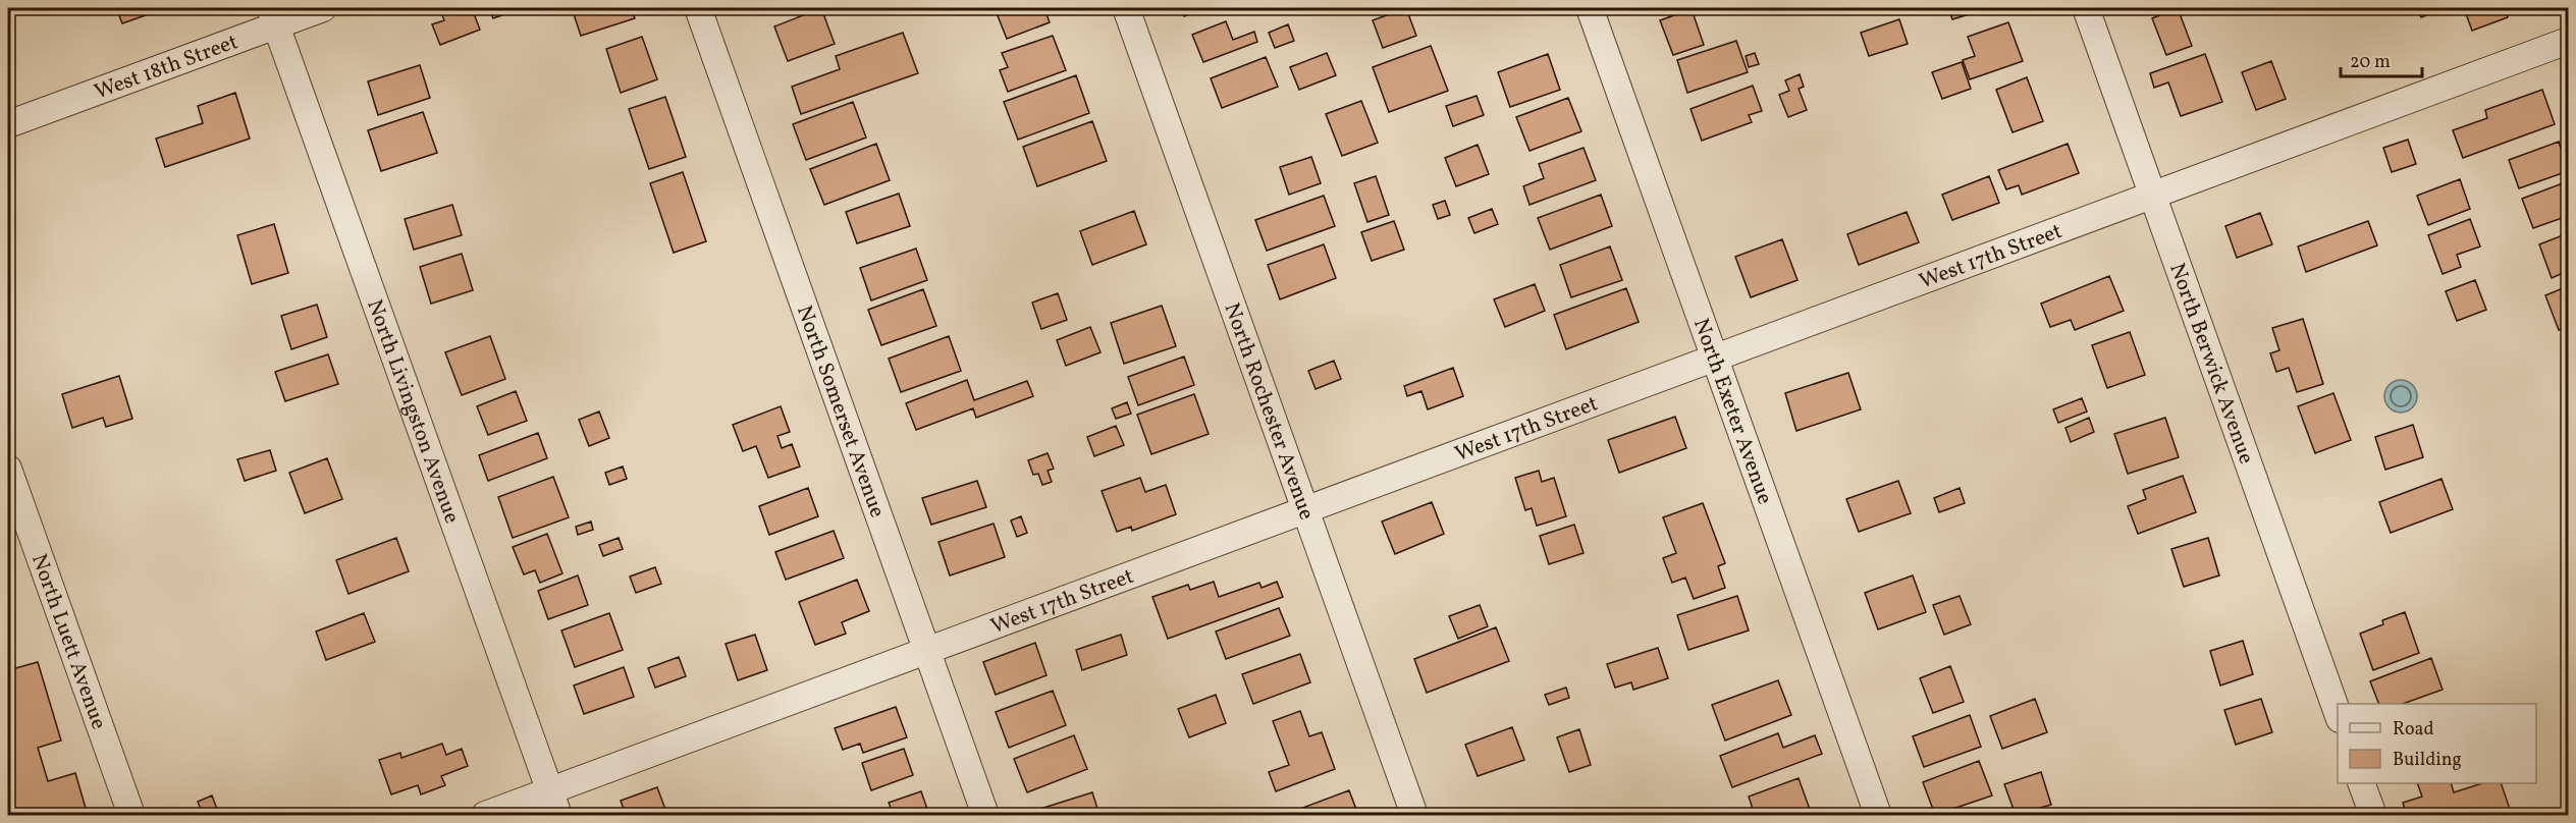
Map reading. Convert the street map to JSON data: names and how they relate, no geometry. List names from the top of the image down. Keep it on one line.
{"streets":{"street":["West 18th Street","West 17th Street","North Berwick Avenue","North Livingston Avenue","North Somerset Avenue","North Rochester Avenue","North Exeter Avenue","North Luett Avenue"]},"crossings":[["West 18th Street","North Livingston Avenue"],["West 17th Street","North Berwick Avenue"],["West 17th Street","North Livingston Avenue"],["West 17th Street","North Somerset Avenue"],["West 17th Street","North Rochester Avenue"],["West 17th Street","North Exeter Avenue"]],"legend":["Road","Building"],"scale_bar":"20 m"}
